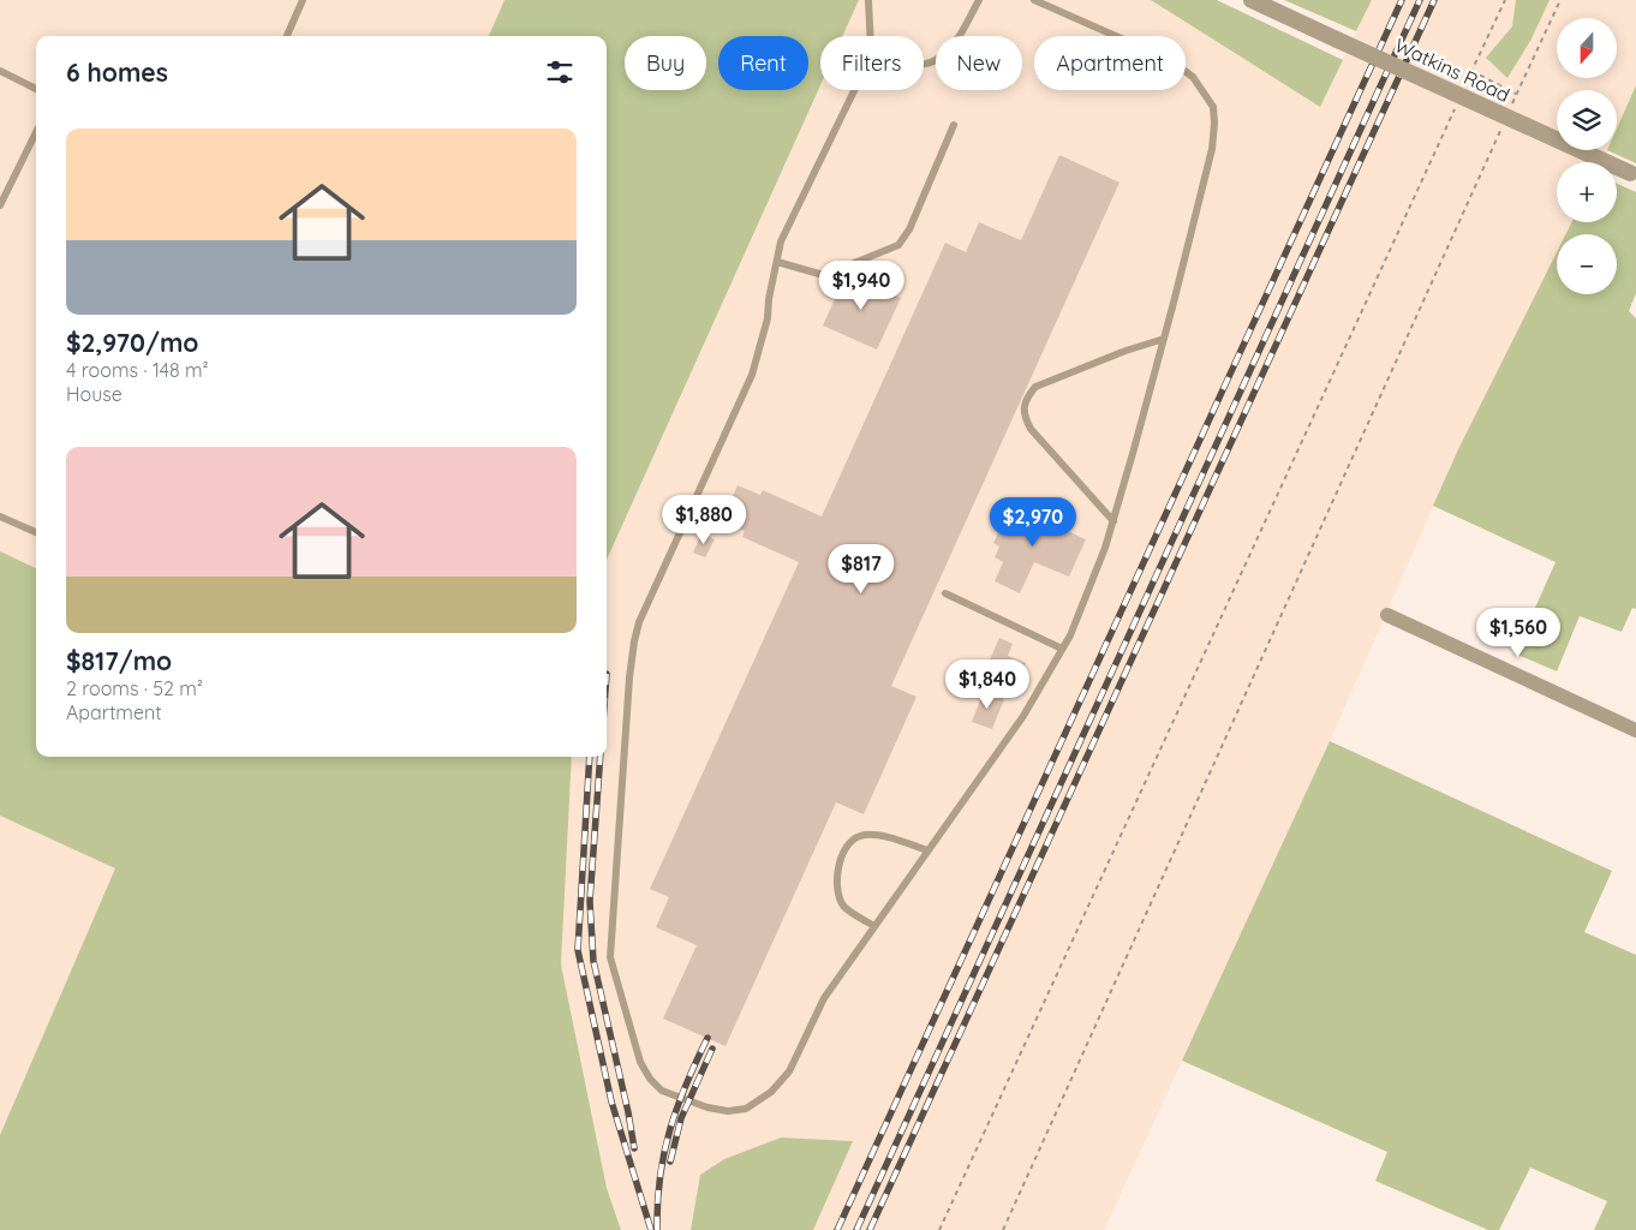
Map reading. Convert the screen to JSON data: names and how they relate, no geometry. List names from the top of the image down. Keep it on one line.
{"streets":{"street":["Watkins Road"]},"north":"bottom","page":{"map_buttons":["+","−"],"chip":["Buy","Rent","Filters","New","Apartment"],"heading":"6 homes","list":[{"name":"$2,970/mo","note":"4 rooms · 148 m² · House"},{"name":"$817/mo","note":"2 rooms · 52 m² · Apartment"}],"price":["$1,940","$1,880","$2,970","$817","$1,560","$1,840"]}}
